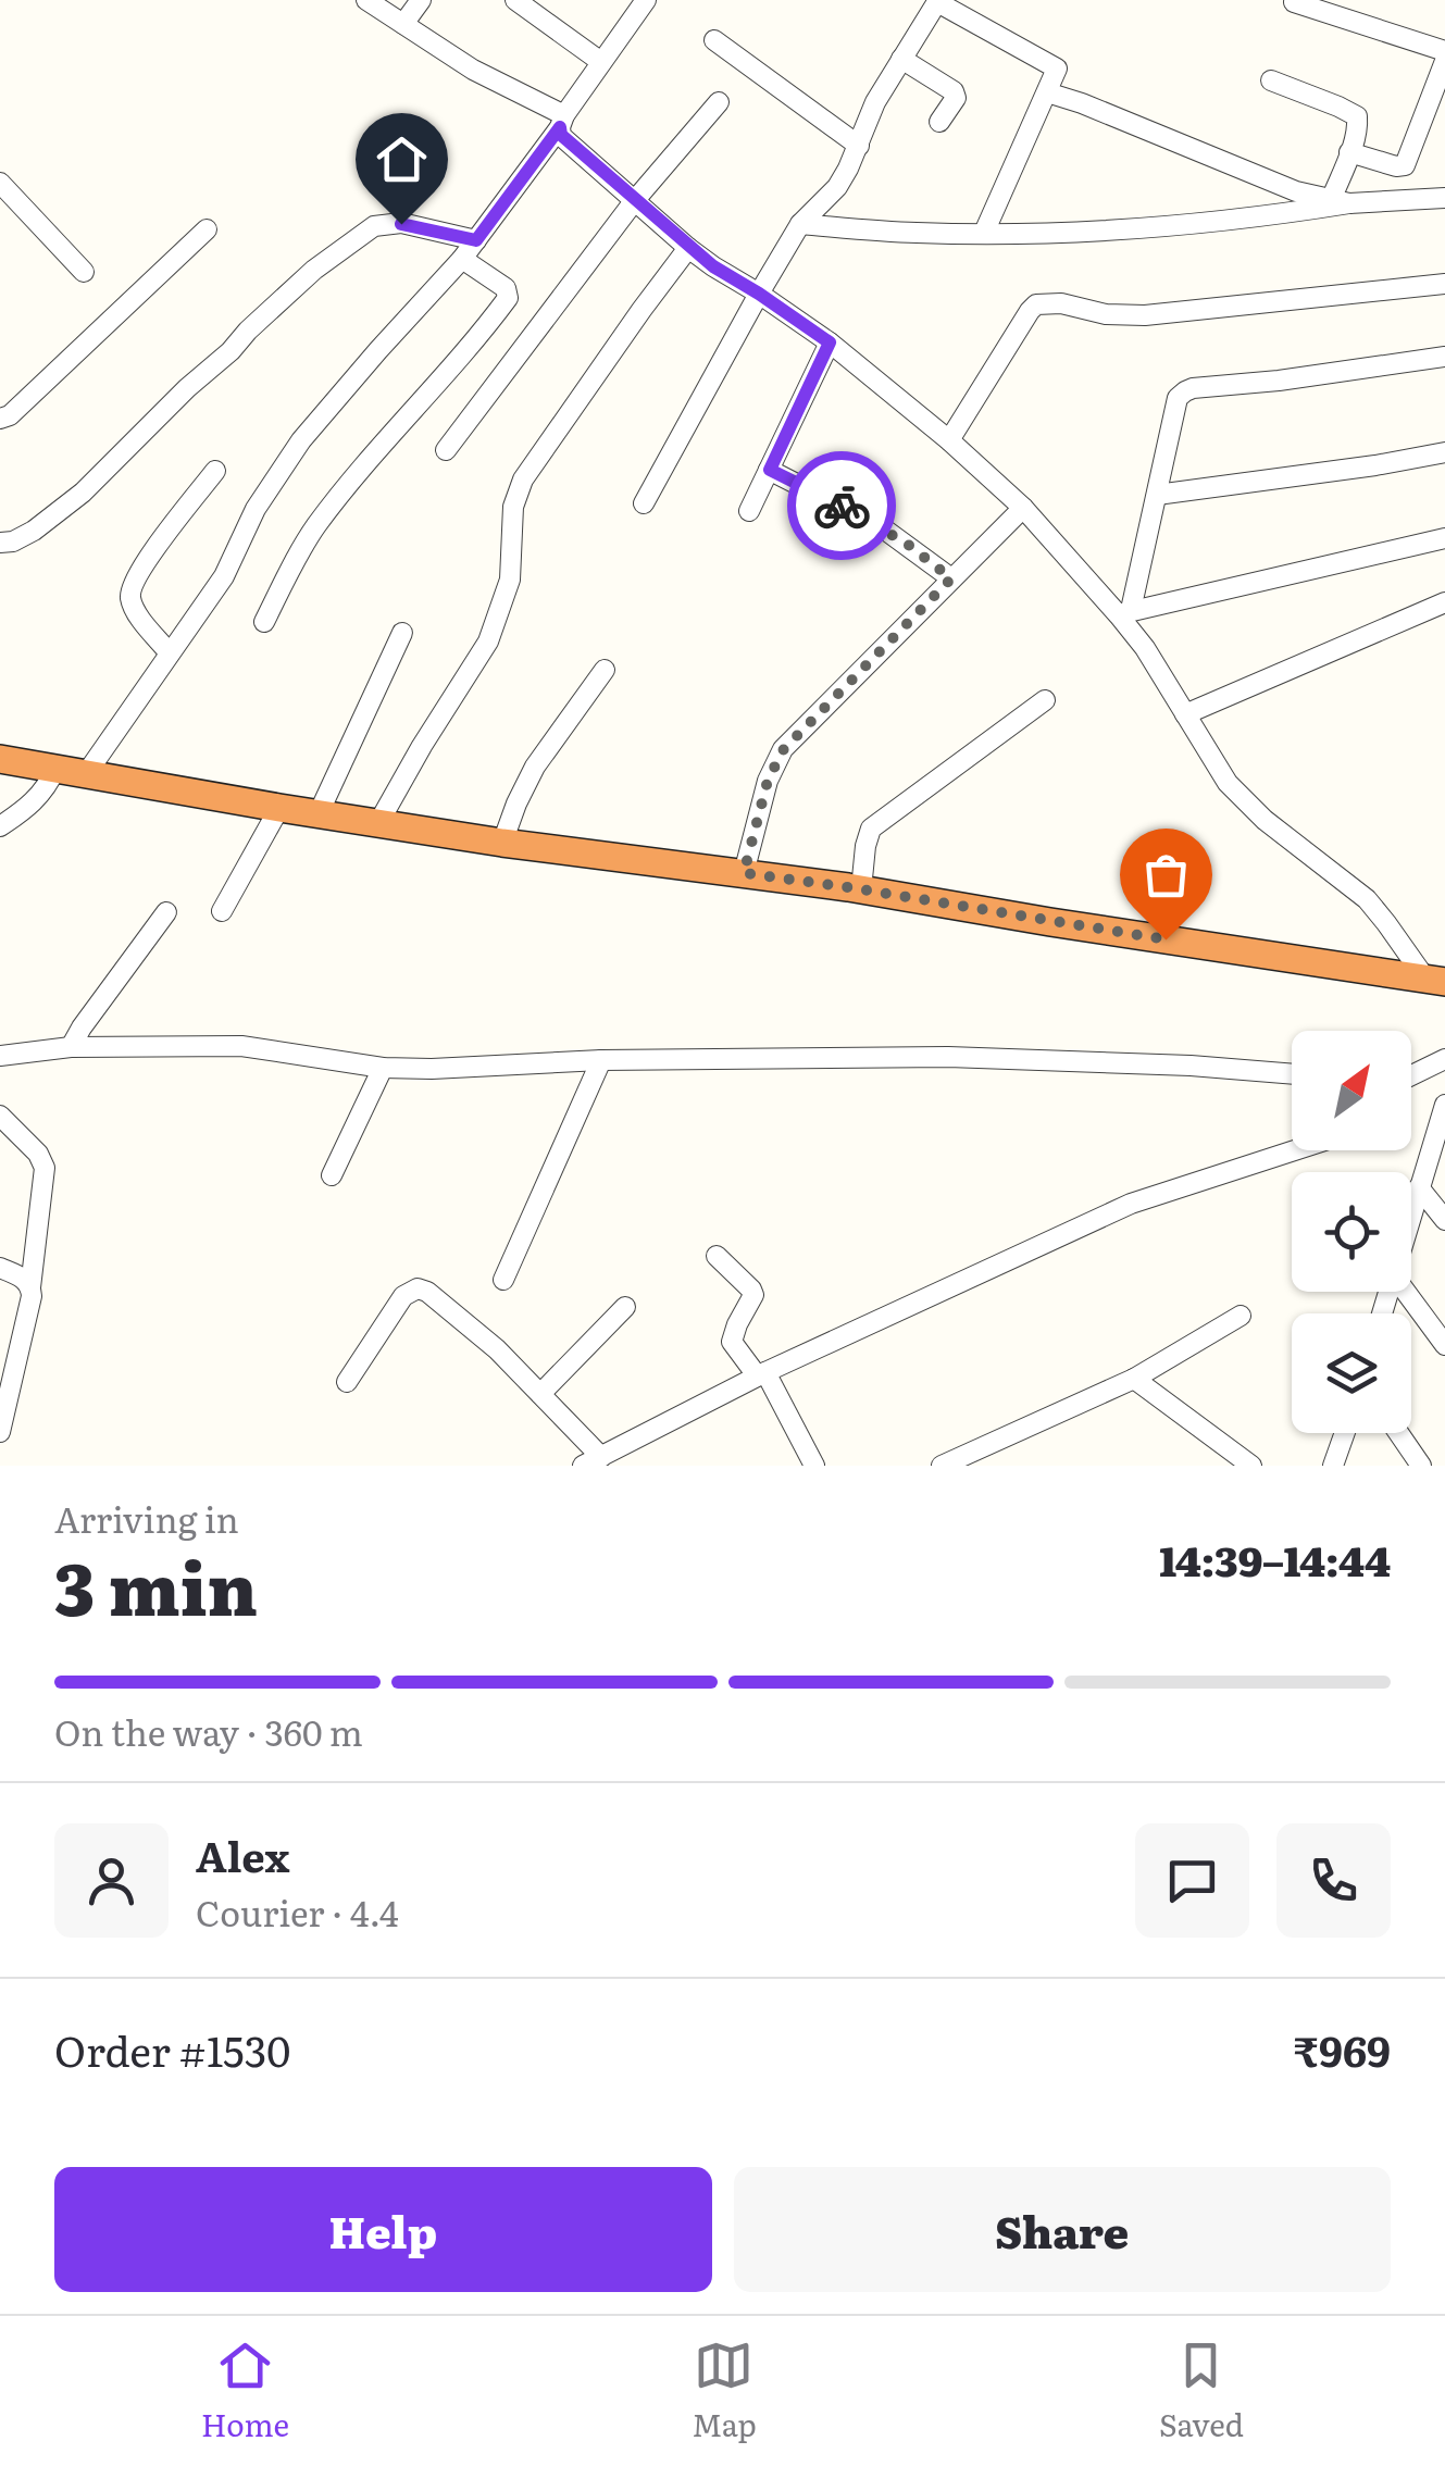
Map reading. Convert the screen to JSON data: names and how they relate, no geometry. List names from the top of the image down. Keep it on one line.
{"north":"top right","page":{"heading":["3 min","Arriving in","14:39–14:44"],"panel":["Alex","Courier · 4.4","Order #1530","₹969"],"bar":"On the way · 360 m","buttons":["Help","Share"],"tabs":["Home","Map","Saved"]}}
